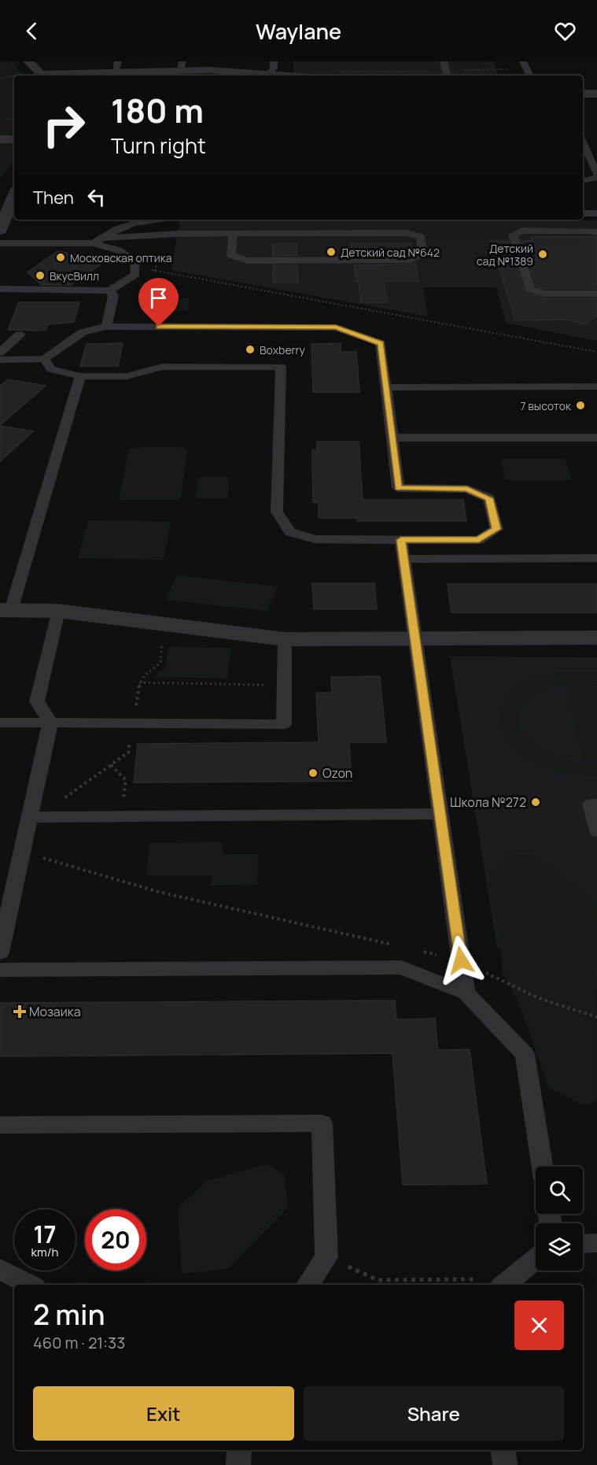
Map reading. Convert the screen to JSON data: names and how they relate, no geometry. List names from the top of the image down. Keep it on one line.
{"places":{"other":["Детский сад №642","Детский сад №1389","Московская оптика","ВкусВилл","Boxberry","7 высоток","Ozon","Школа №272"],"health":["Мозаика"]},"page":{"header":"Waylane","turn":["180 m","Turn right"],"then":"Then","speed":"17 km/h","limit":"20","heading":["2 min","460 m · 21:33"],"buttons":["Exit","Share"]}}
